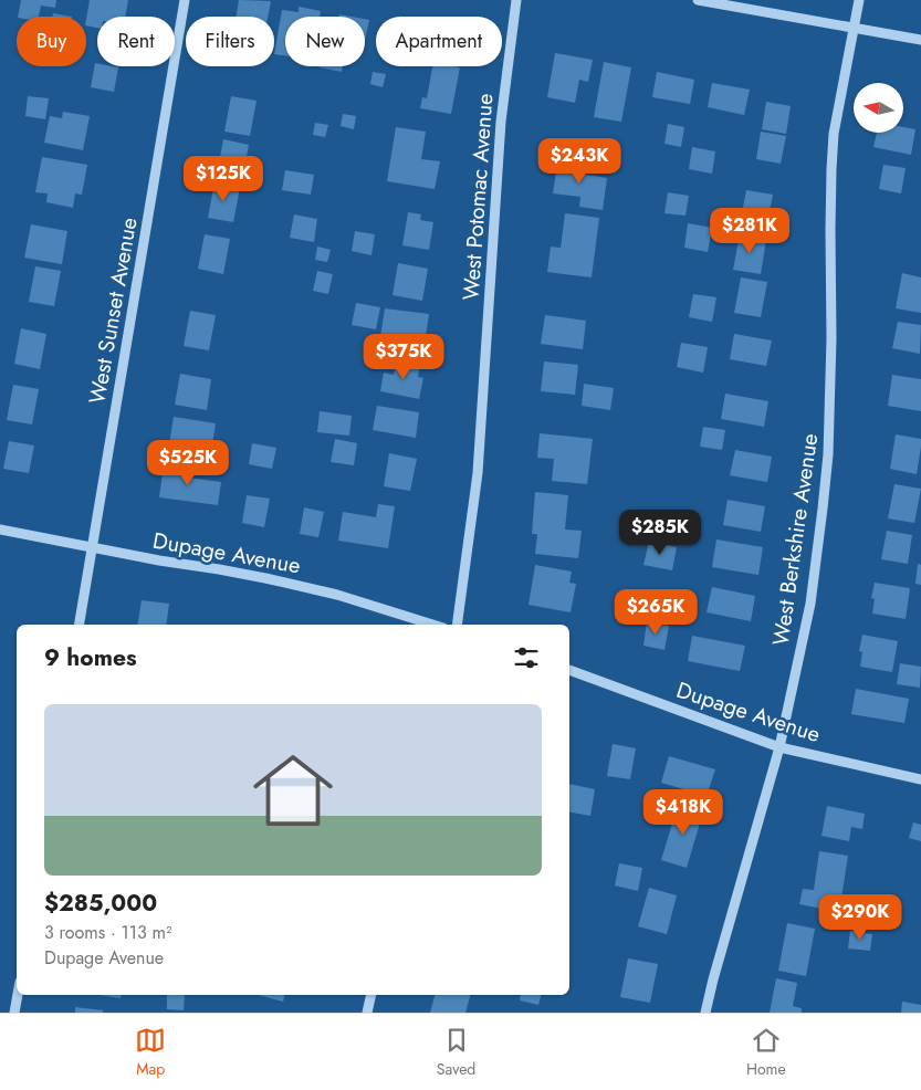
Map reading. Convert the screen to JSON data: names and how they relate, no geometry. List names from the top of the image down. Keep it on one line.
{"streets":{"street":["West Potomac Avenue","West Sunset Avenue","West Berkshire Avenue","Dupage Avenue"]},"crossings":[["West Sunset Avenue","Dupage Avenue"],["West Berkshire Avenue","Dupage Avenue"]],"north":"left","page":{"chip":["Buy","Rent","Filters","New","Apartment"],"price":["$243K","$125K","$281K","$375K","$525K","$285K","$265K","$418K","$290K"],"heading":"9 homes","list":[{"name":"$285,000","note":"3 rooms · 113 m² · Dupage Avenue"}],"tabs":["Map","Saved","Home"]}}
